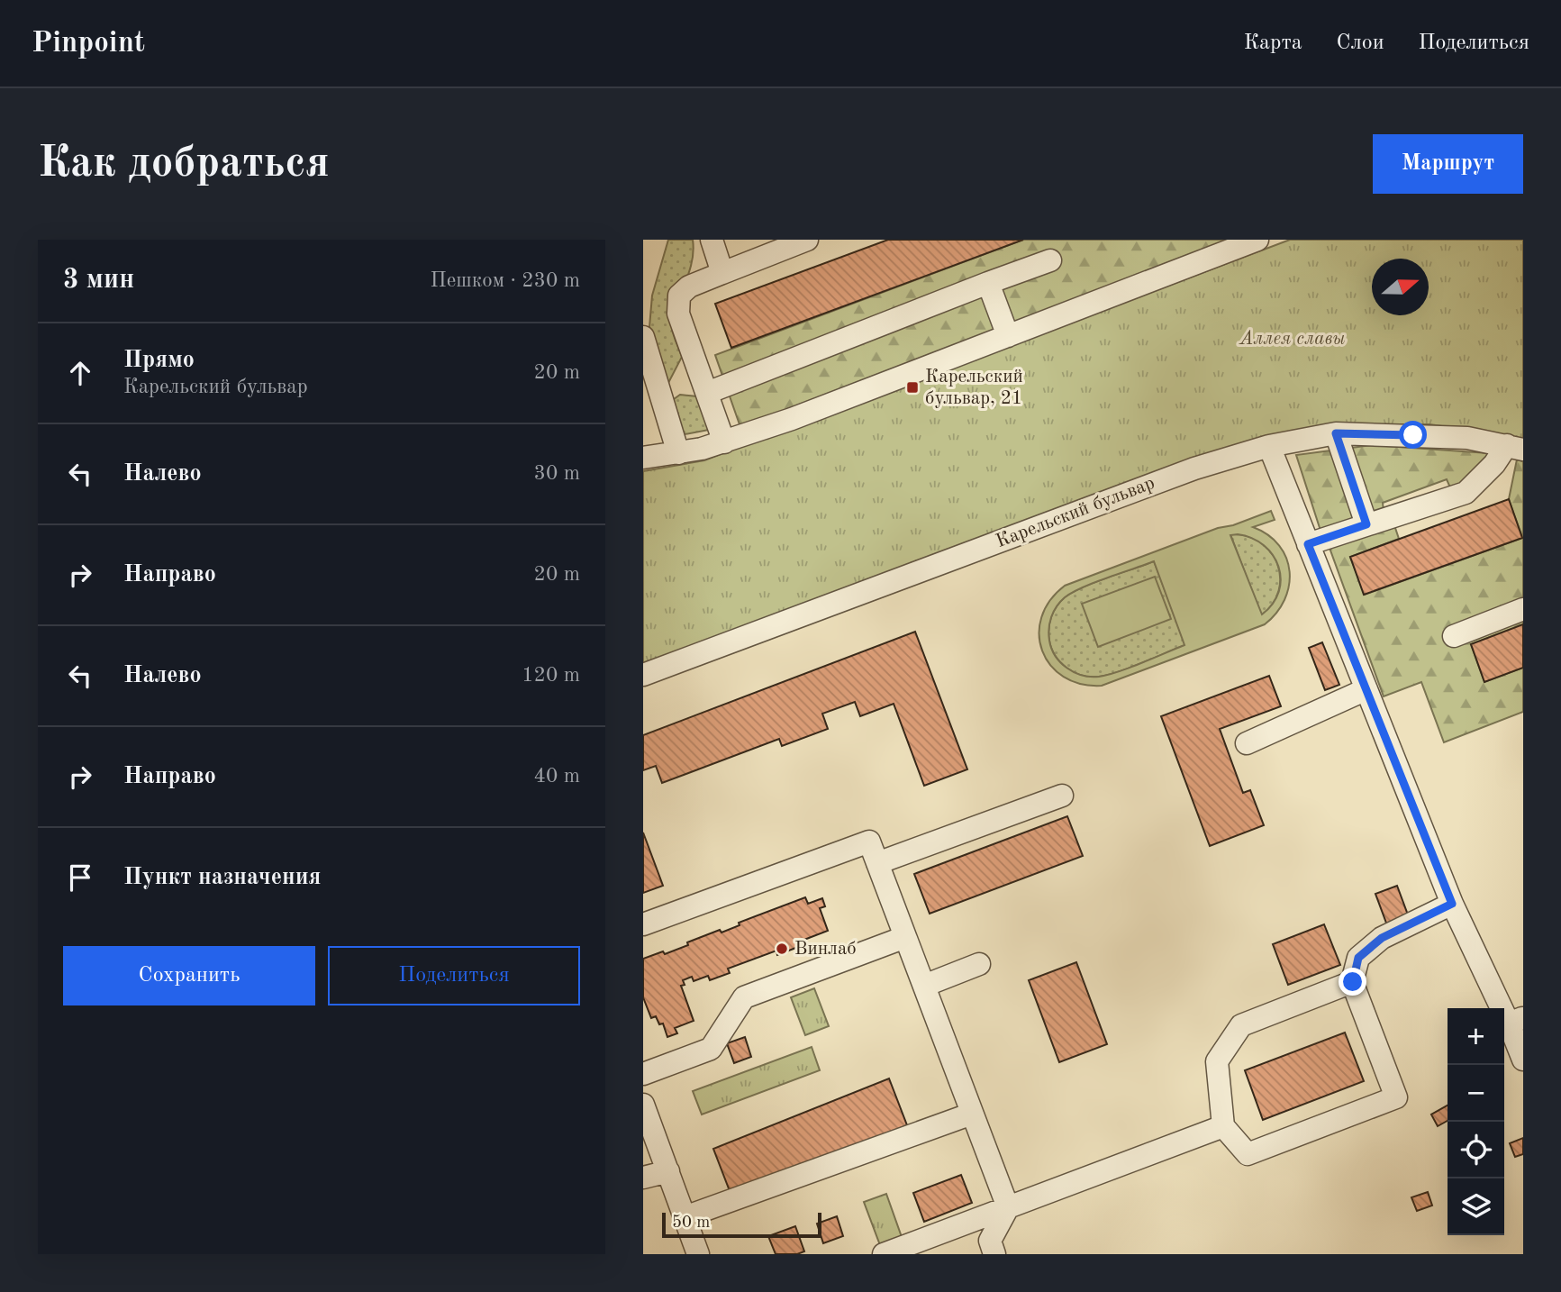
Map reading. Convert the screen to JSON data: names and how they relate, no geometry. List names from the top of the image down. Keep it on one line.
{"streets":{"street":["Карельский бульвар"]},"parks":["Аллея славы"],"places":{"transit":["Карельский бульвар, 21"],"other":["Винлаб"]},"scale_bar":"50 m","north":"right","page":{"header":"Pinpoint","nav":["Карта","Слои","Поделиться"],"buttons":["Маршрут",["Сохранить","Поделиться"]],"title":"Как добраться","heading":["3 мин","Пешком · 230 m"],"list":[["Прямо","Карельский бульвар","20 m"],["Налево","30 m"],["Направо","20 m"],["Налево","120 m"],["Направо","40 m"],"Пункт назначения"],"map_buttons":["+","−"],"scale":"50 m"}}
